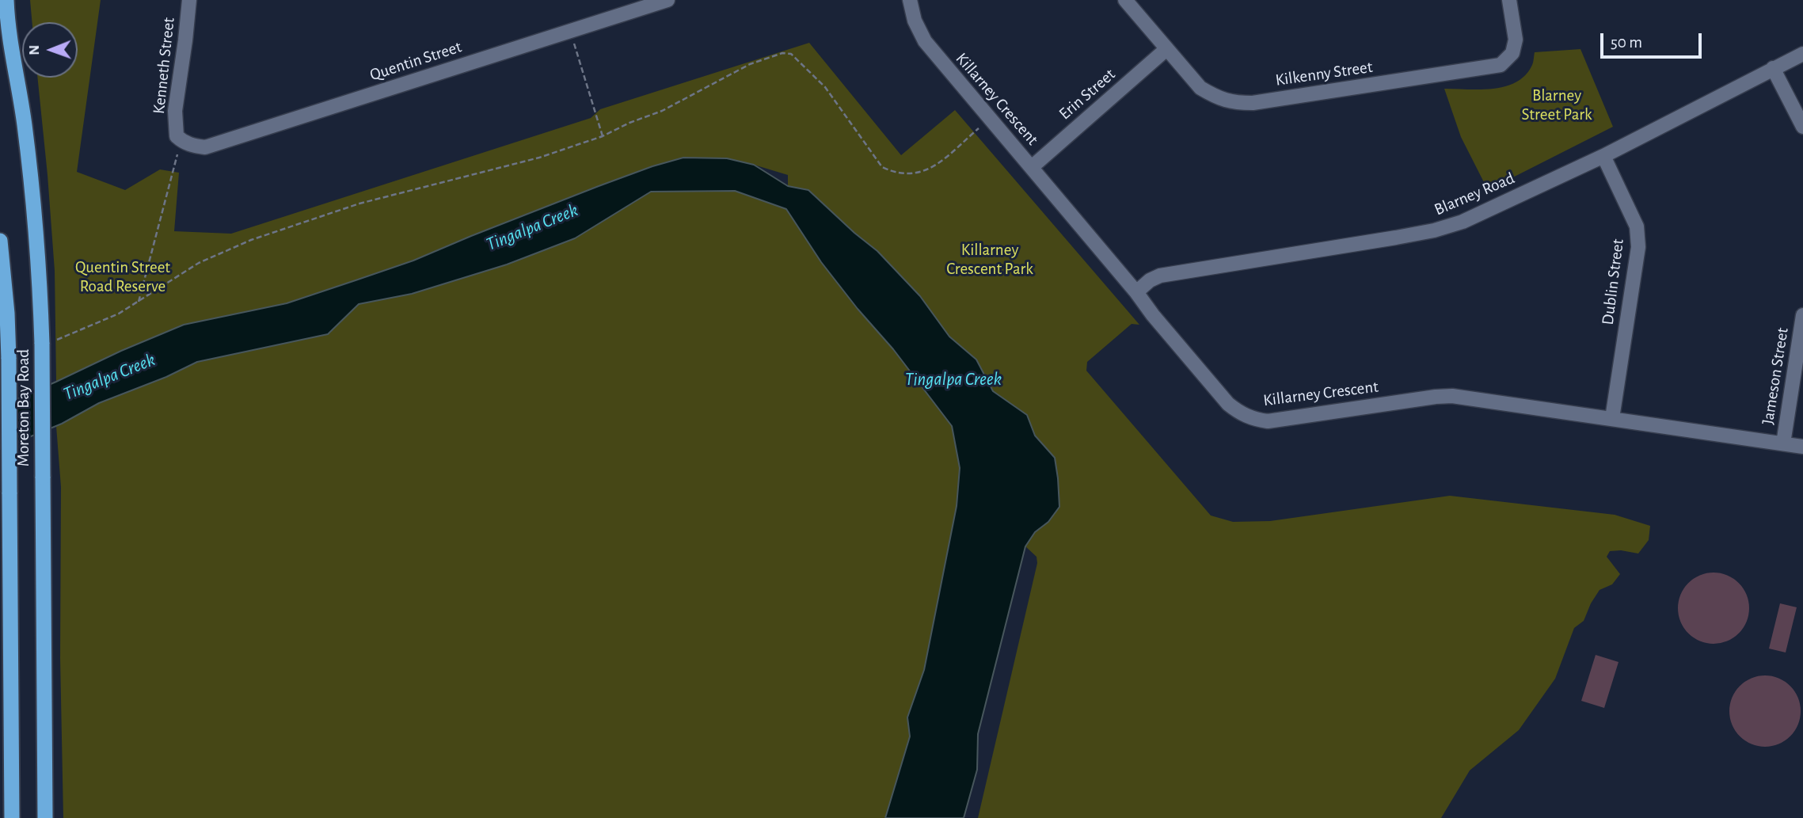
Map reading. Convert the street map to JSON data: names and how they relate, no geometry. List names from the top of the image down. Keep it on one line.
{"streets":{"highway":["Moreton Bay Road"],"street":["Quentin Street","Kenneth Street","Kilkenny Street","Erin Street","Killarney Crescent","Blarney Road","Dublin Street","Jameson Street"]},"crossings":[["Quentin Street","Kenneth Street"],["Kilkenny Street","Erin Street"],["Erin Street","Killarney Crescent"],["Killarney Crescent","Blarney Road"],["Killarney Crescent","Dublin Street"],["Killarney Crescent","Jameson Street"],["Blarney Road","Dublin Street"]],"water":["Tingalpa Creek"],"parks":["Blarney Street Park","Killarney Crescent Park","Quentin Street Road Reserve"],"scale_bar":"50 m","north":"left"}
